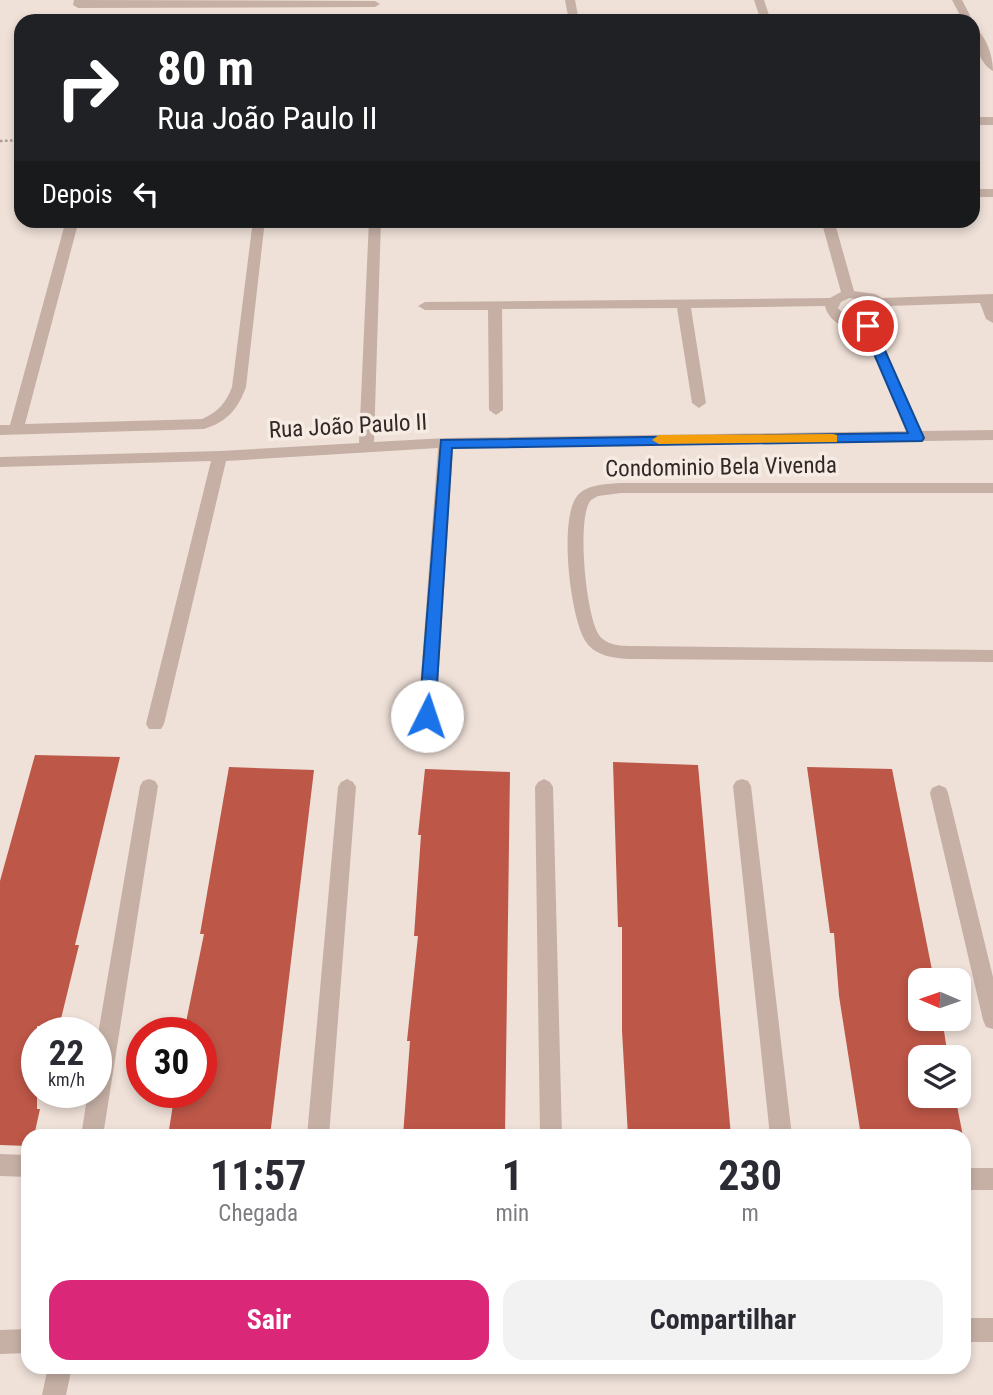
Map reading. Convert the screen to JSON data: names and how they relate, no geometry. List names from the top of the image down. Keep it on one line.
{"streets":{"street":["Rua João Paulo II","Condominio Bela Vivenda"]},"north":"left","page":{"turn":["80 m","Rua João Paulo II"],"then":"Depois","speed":"22 km/h","limit":"30","eta":["11:57","Chegada","1","min","230","m"],"buttons":["Sair","Compartilhar"]}}
